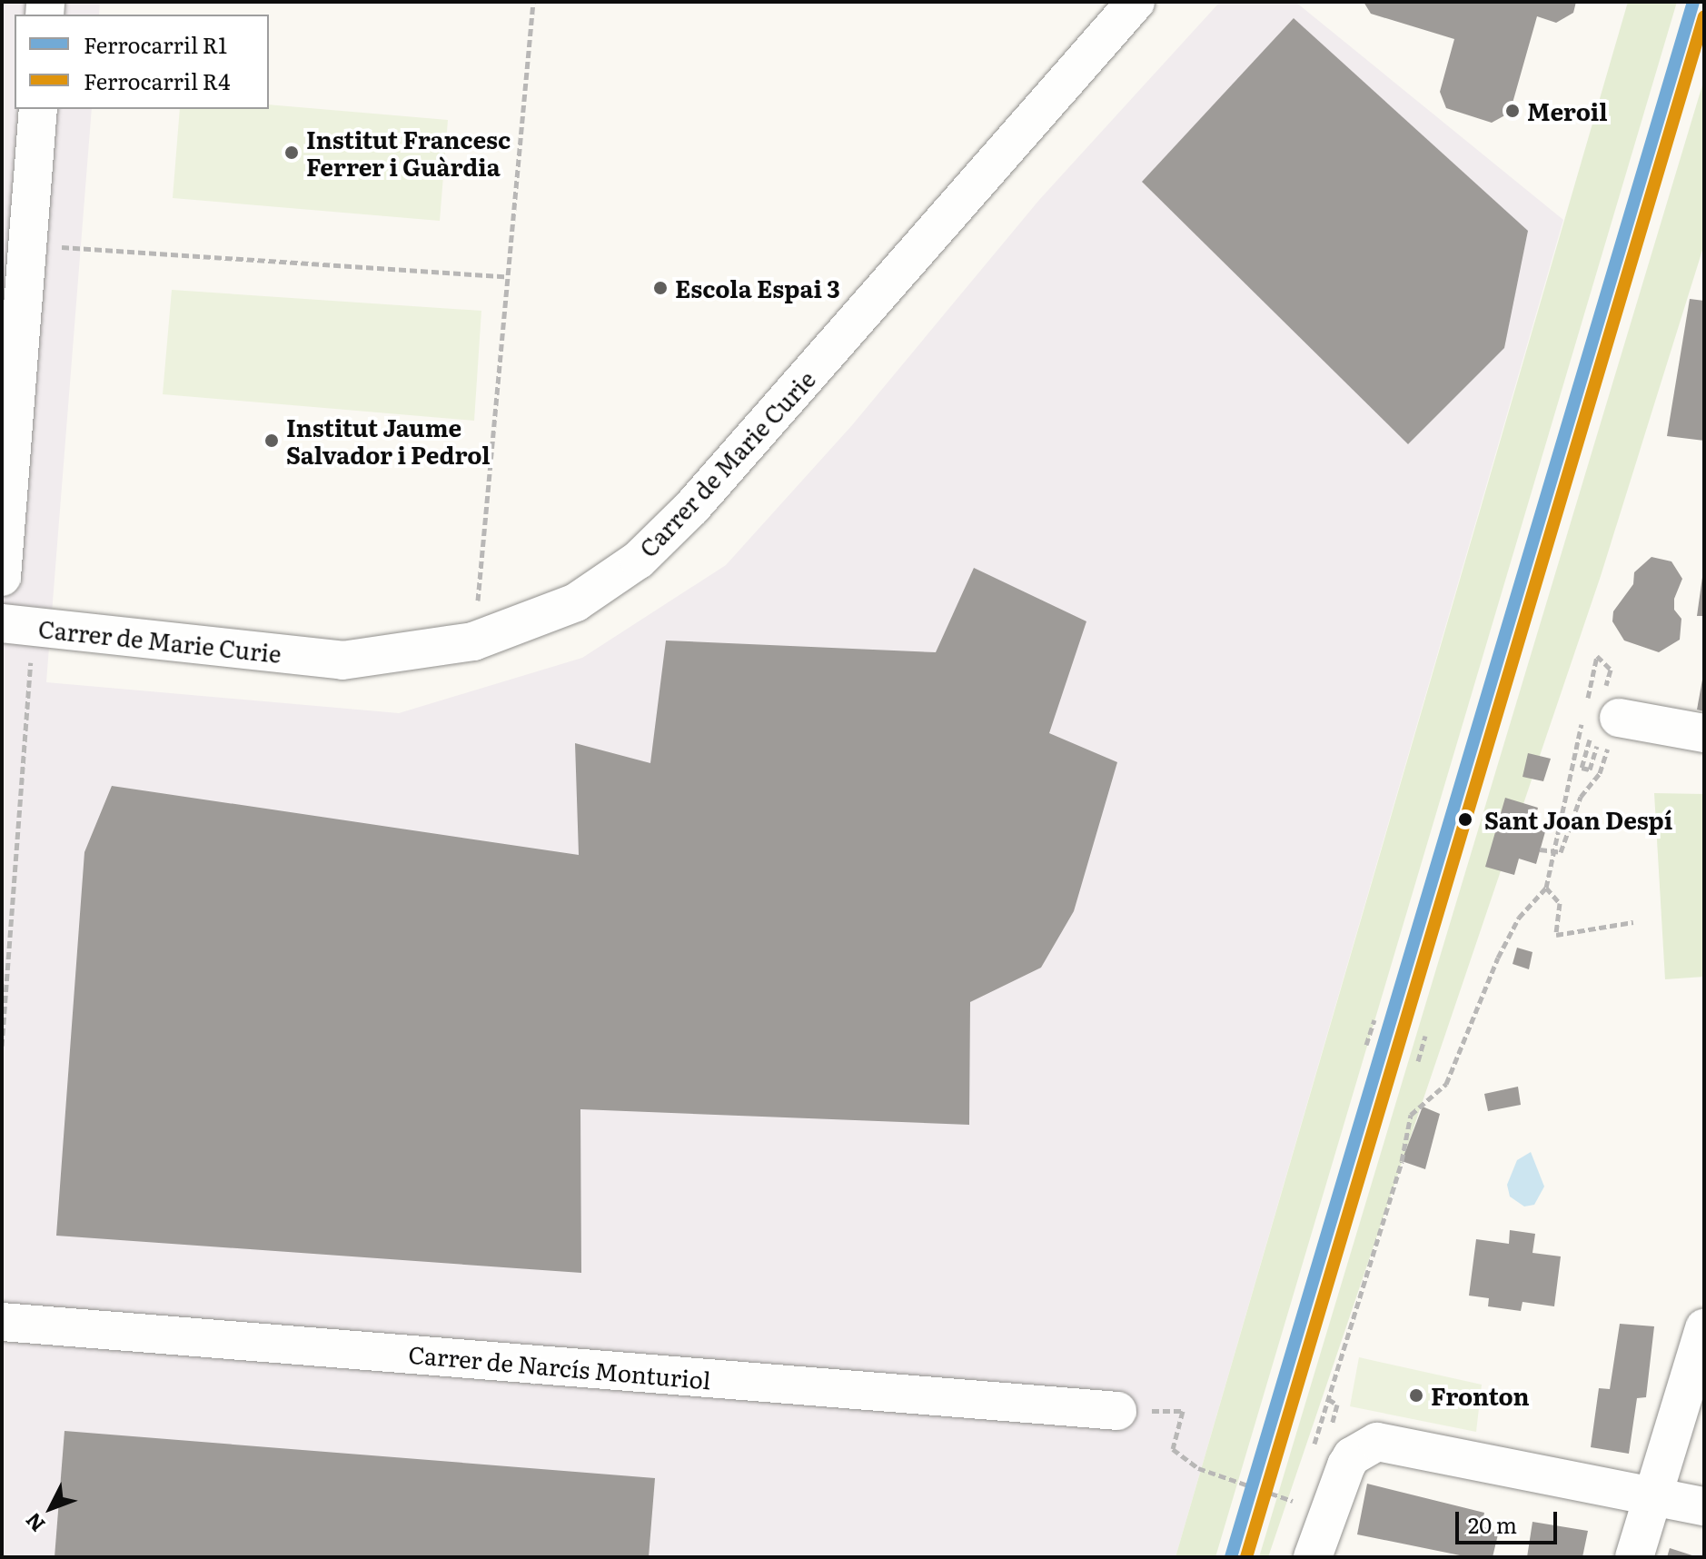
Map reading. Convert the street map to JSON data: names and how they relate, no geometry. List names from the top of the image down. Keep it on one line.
{"streets":{"street":["Carrer de Marie Curie","Carrer de Narcís Monturiol"]},"places":["Meroil","Institut Francesc Ferrer i Guàrdia","Escola Espai 3","Institut Jaume Salvador i Pedrol","Sant Joan Despí","Fronton"],"lines":["rail line R1","rail line R4"],"legend":["Ferrocarril R1","Ferrocarril R4"],"scale_bar":"20 m","north":"bottom left"}
